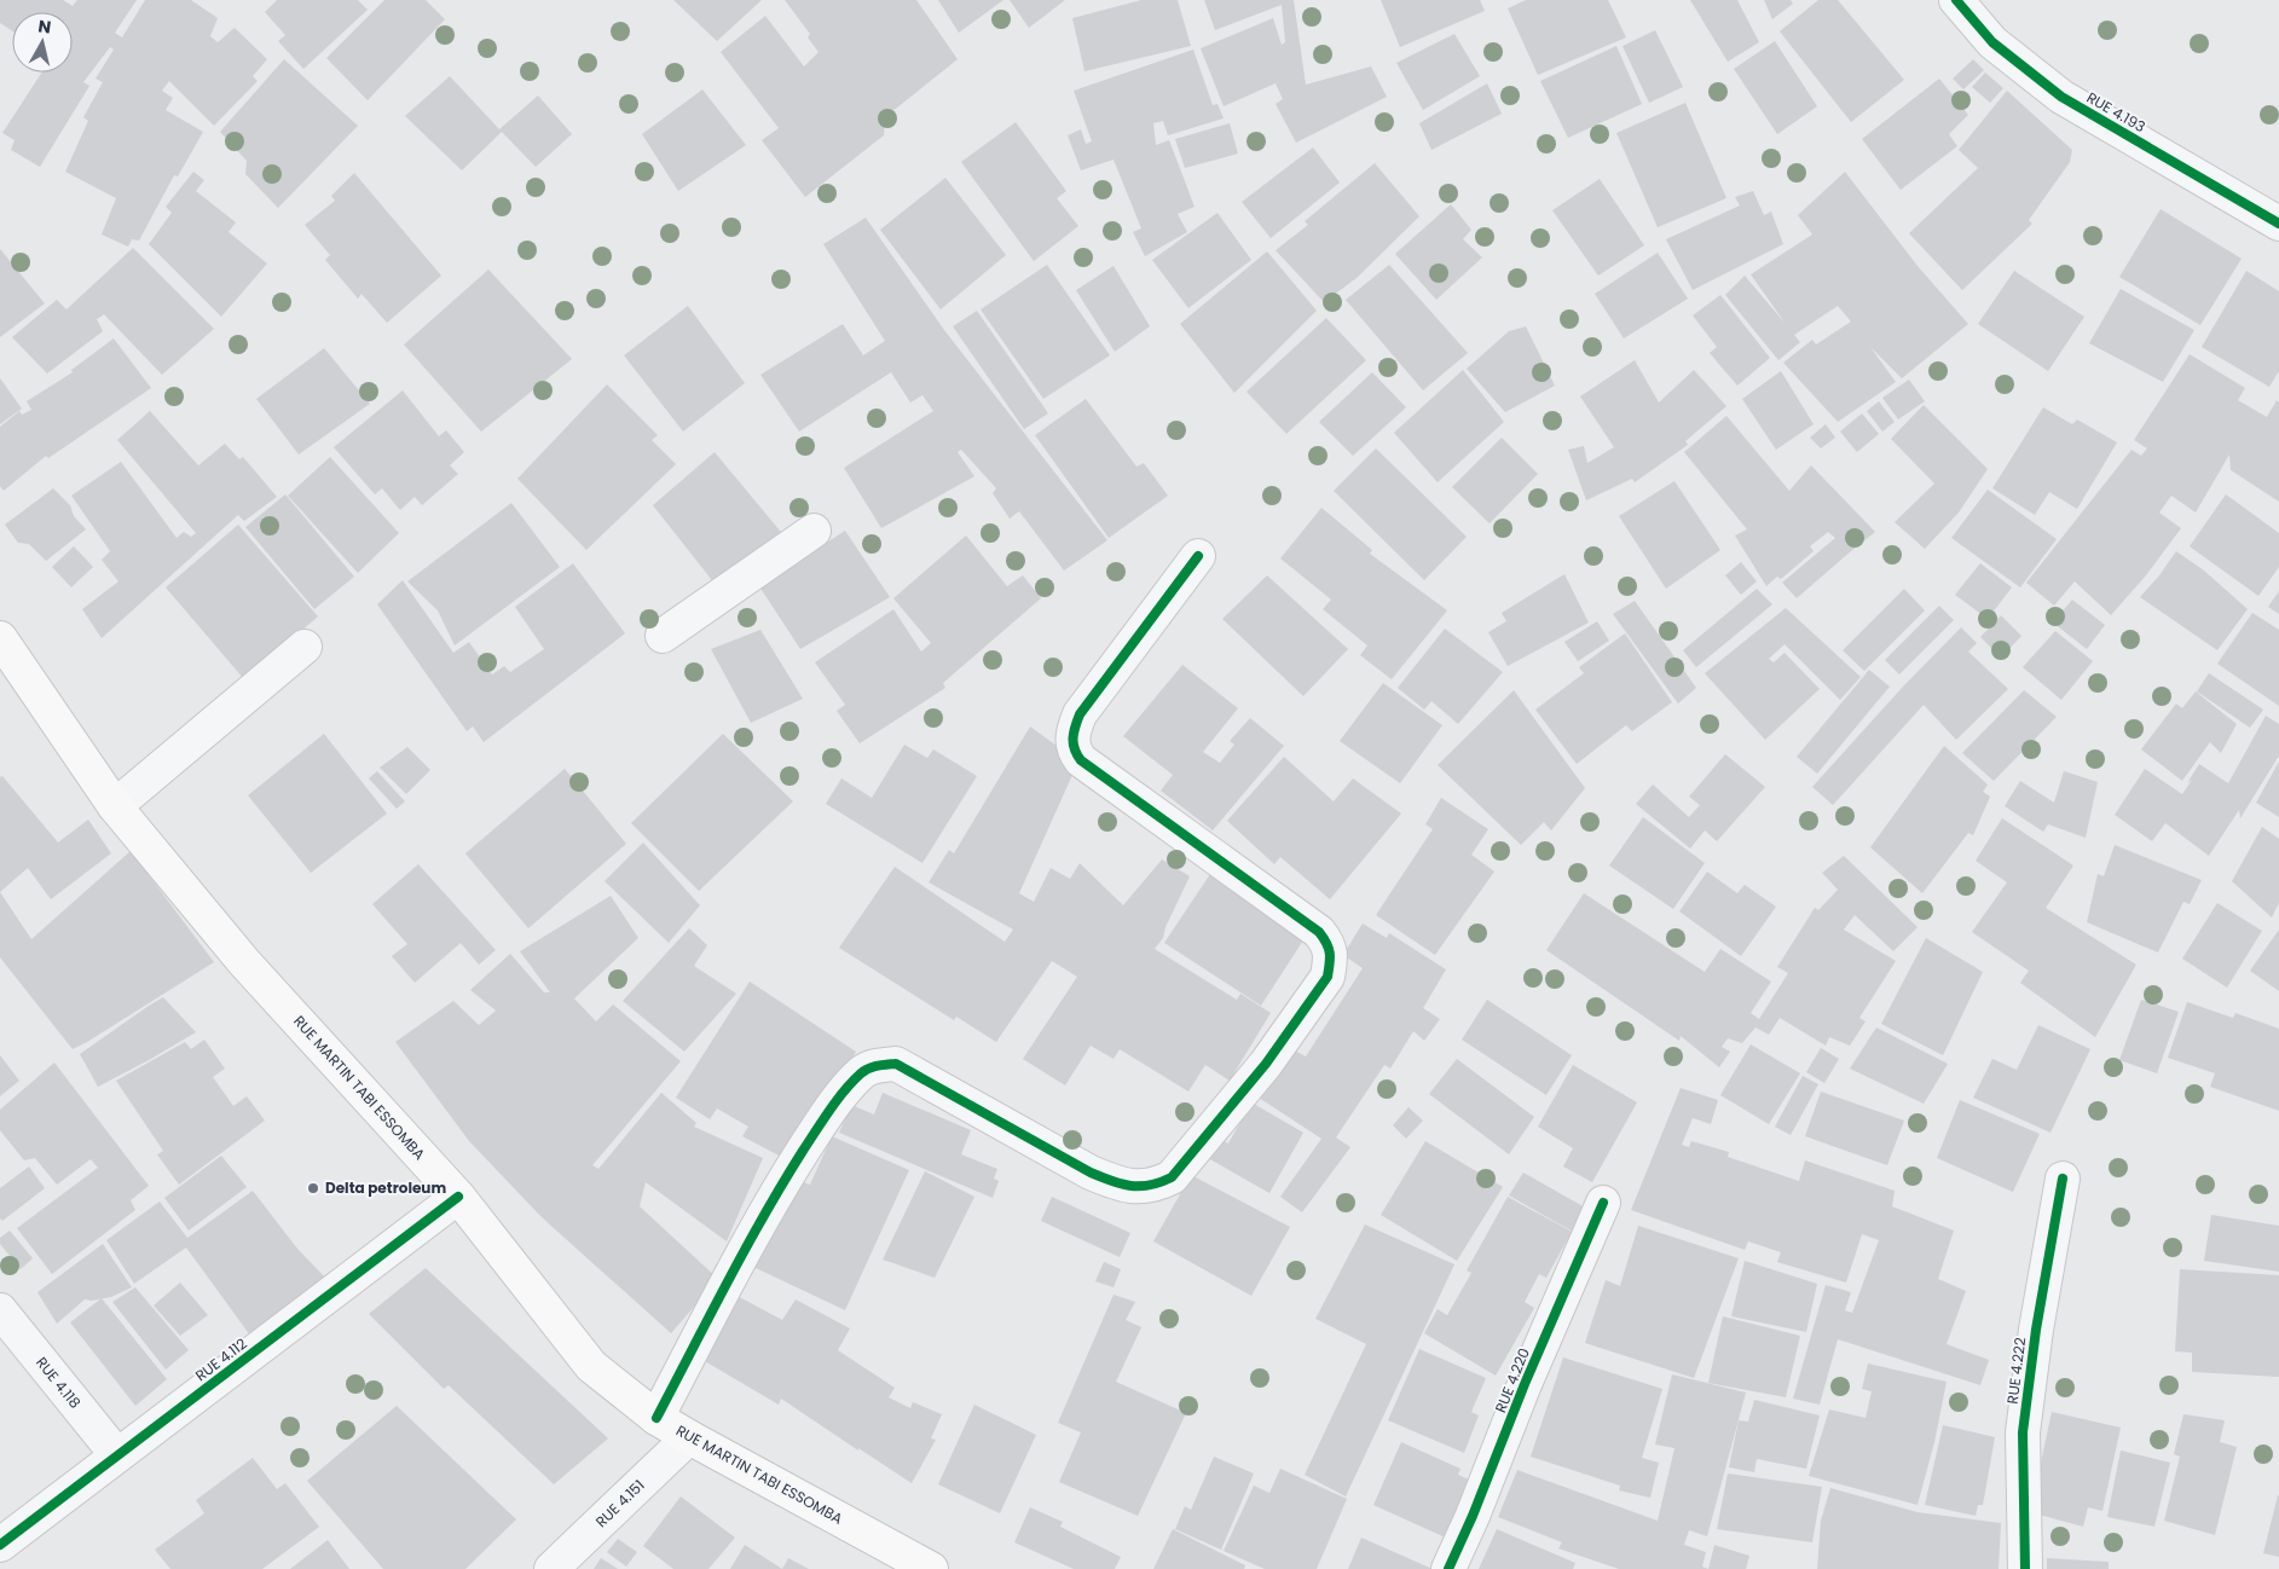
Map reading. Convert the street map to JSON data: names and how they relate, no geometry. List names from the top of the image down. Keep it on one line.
{"streets":{"main road":["RUE MARTIN TABI ESSOMBA"],"street":["RUE 4.193","RUE 4.112","RUE 4.222","RUE 4.220","RUE 4.118","RUE 4.151"]},"crossings":[["RUE MARTIN TABI ESSOMBA","RUE 4.112"],["RUE MARTIN TABI ESSOMBA","RUE 4.151"],["RUE 4.112","RUE 4.118"]],"places":["Delta petroleum"],"north":"top"}
